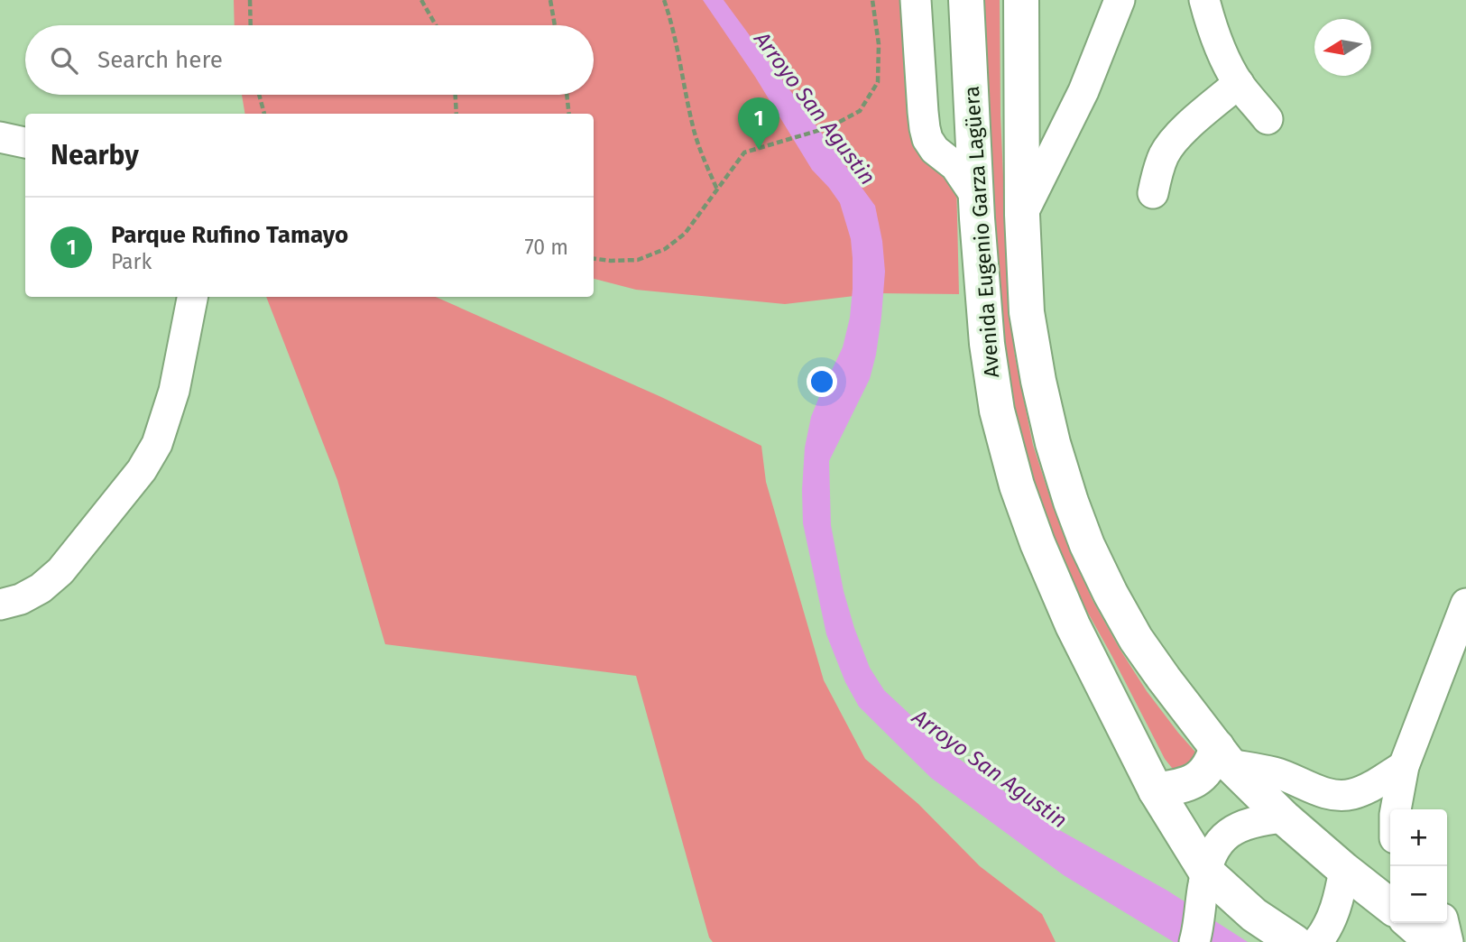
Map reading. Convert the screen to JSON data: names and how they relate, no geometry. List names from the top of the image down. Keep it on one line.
{"streets":{"main road":["Avenida Eugenio Garza Lagüera"]},"water":["Arroyo San Agustin"],"north":"left","page":{"search":"Search here","pins":"1","heading":"Nearby","list":[{"mark":"1","name":"Parque Rufino Tamayo","note":"Park","value":"70 m"}],"map_buttons":["+","−"]}}
